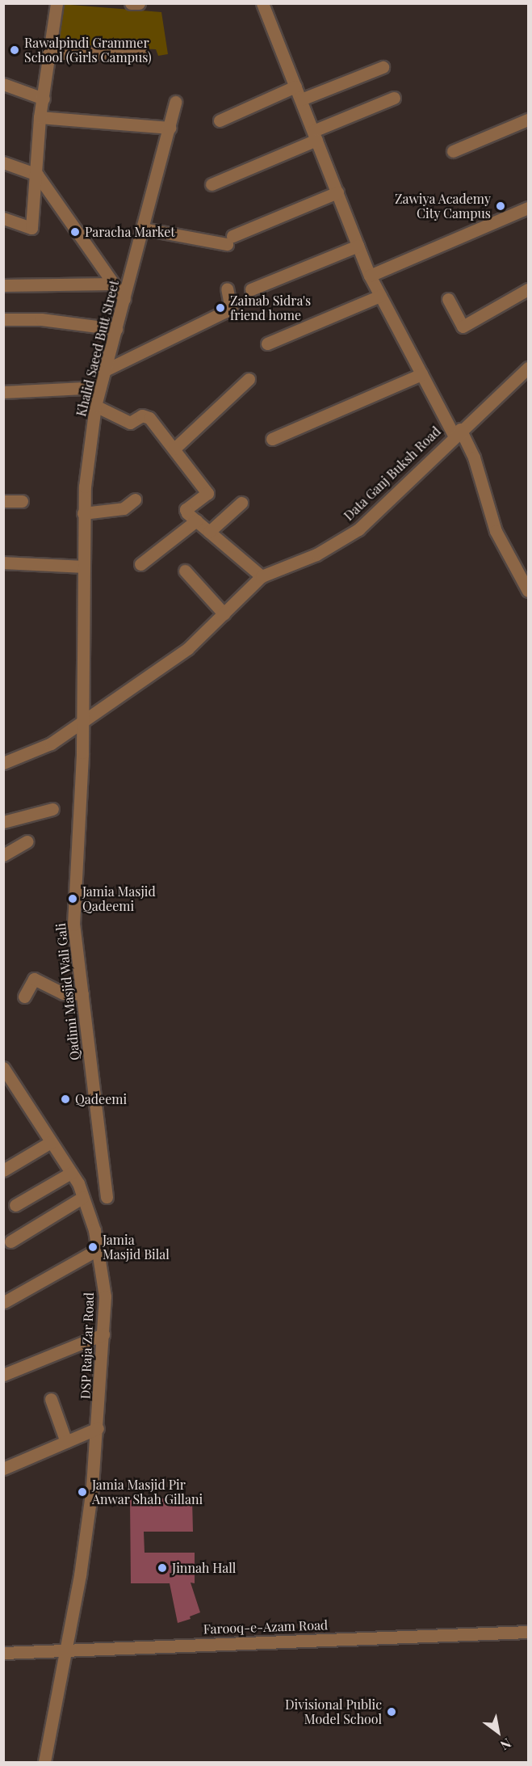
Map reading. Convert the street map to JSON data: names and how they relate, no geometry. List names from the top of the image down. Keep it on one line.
{"streets":{"street":["Khalid Saeed Butt Street","Data Ganj Buksh Road","Qadimi Masjid Wali Gali","DSP Raja Zar Road","Farooq-e-Azam Road"]},"crossings":[["Khalid Saeed Butt Street","Data Ganj Buksh Road"],["Khalid Saeed Butt Street","Qadimi Masjid Wali Gali"],["Data Ganj Buksh Road","Qadimi Masjid Wali Gali"],["DSP Raja Zar Road","Farooq-e-Azam Road"]],"places":["Rawalpindi Grammer School (Girls Campus)","Zawiya Academy City Campus","Paracha Market","Zainab Sidra's friend home","Jamia Masjid Qadeemi","Qadeemi","Jamia Masjid Bilal","Jamia Masjid Pir Anwar Shah Gillani","Jinnah Hall","Divisional Public Model School"],"north":"bottom right"}
